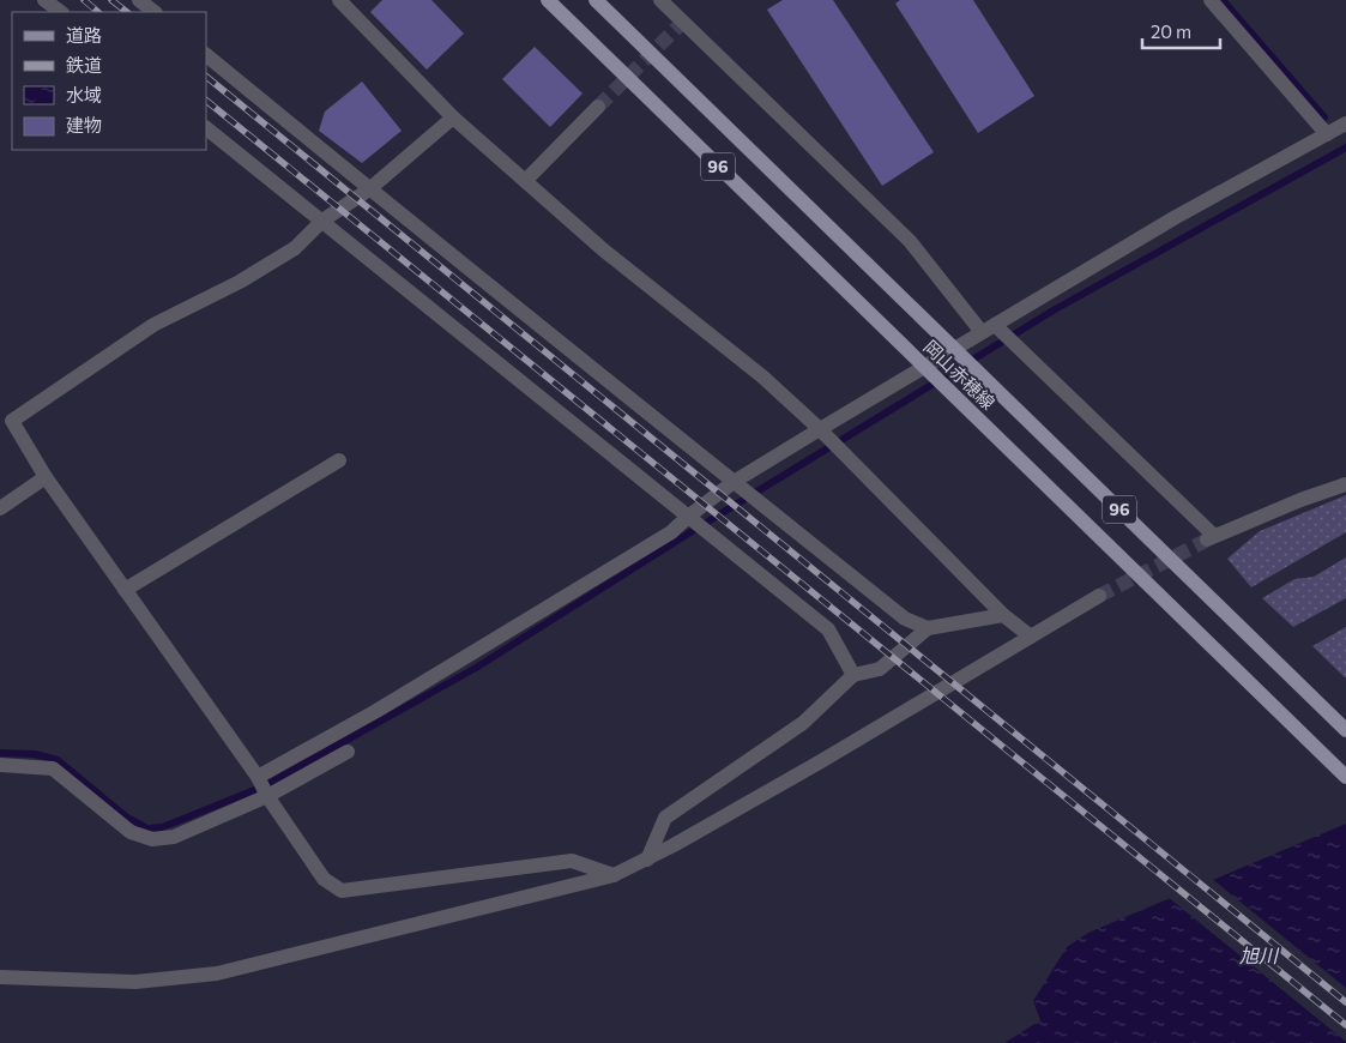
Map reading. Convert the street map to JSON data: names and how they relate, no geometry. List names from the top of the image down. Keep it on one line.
{"streets":{"main road":["96","岡山赤穂線"]},"water":["旭川"],"legend":["道路","鉄道","水域","建物"],"scale_bar":"20 m"}
